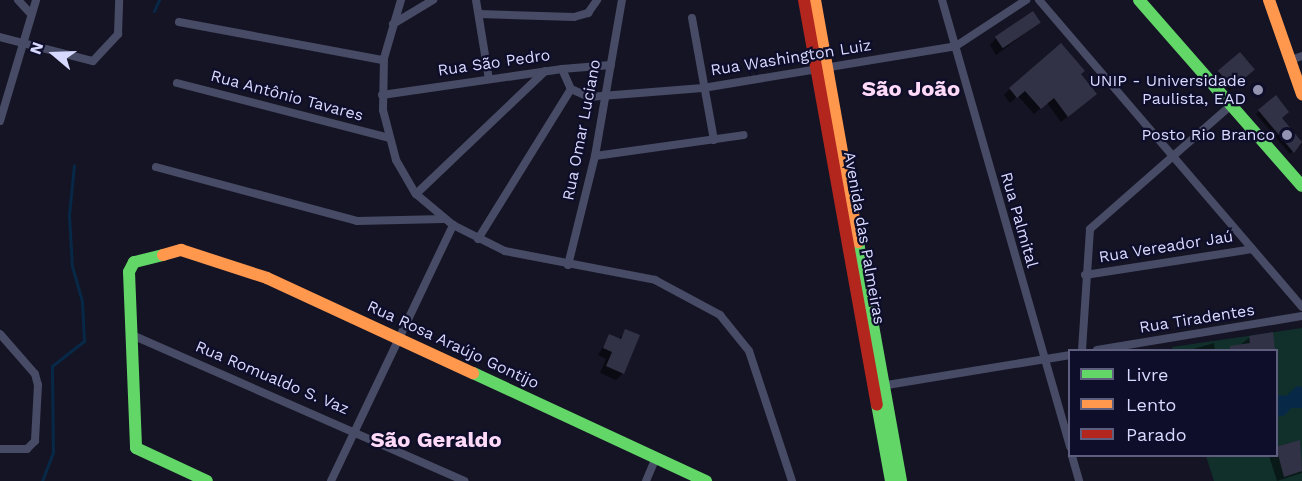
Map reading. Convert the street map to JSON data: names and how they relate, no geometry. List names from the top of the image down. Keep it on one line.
{"streets":{"main road":["Avenida das Palmeiras","Rua Rosa Araújo Gontijo"],"street":["Rua Washington Luiz","Rua São Pedro","Rua Antônio Tavares","Rua Omar Luciano","Rua Palmital","Rua Vereador Jaú","Rua Tiradentes","Rua Romualdo S. Vaz"]},"crossings":[["Rua Washington Luiz","Rua Omar Luciano"],["Rua Washington Luiz","Rua Palmital"],["Rua Washington Luiz","Avenida das Palmeiras"],["Rua São Pedro","Rua Omar Luciano"],["Rua Rosa Araújo Gontijo","Rua Romualdo S. Vaz"]],"districts":["São João","São Geraldo"],"places":["UNIP - Universidade Paulista, EAD","Posto Rio Branco"],"legend":["Livre","Lento","Parado"],"north":"left"}
